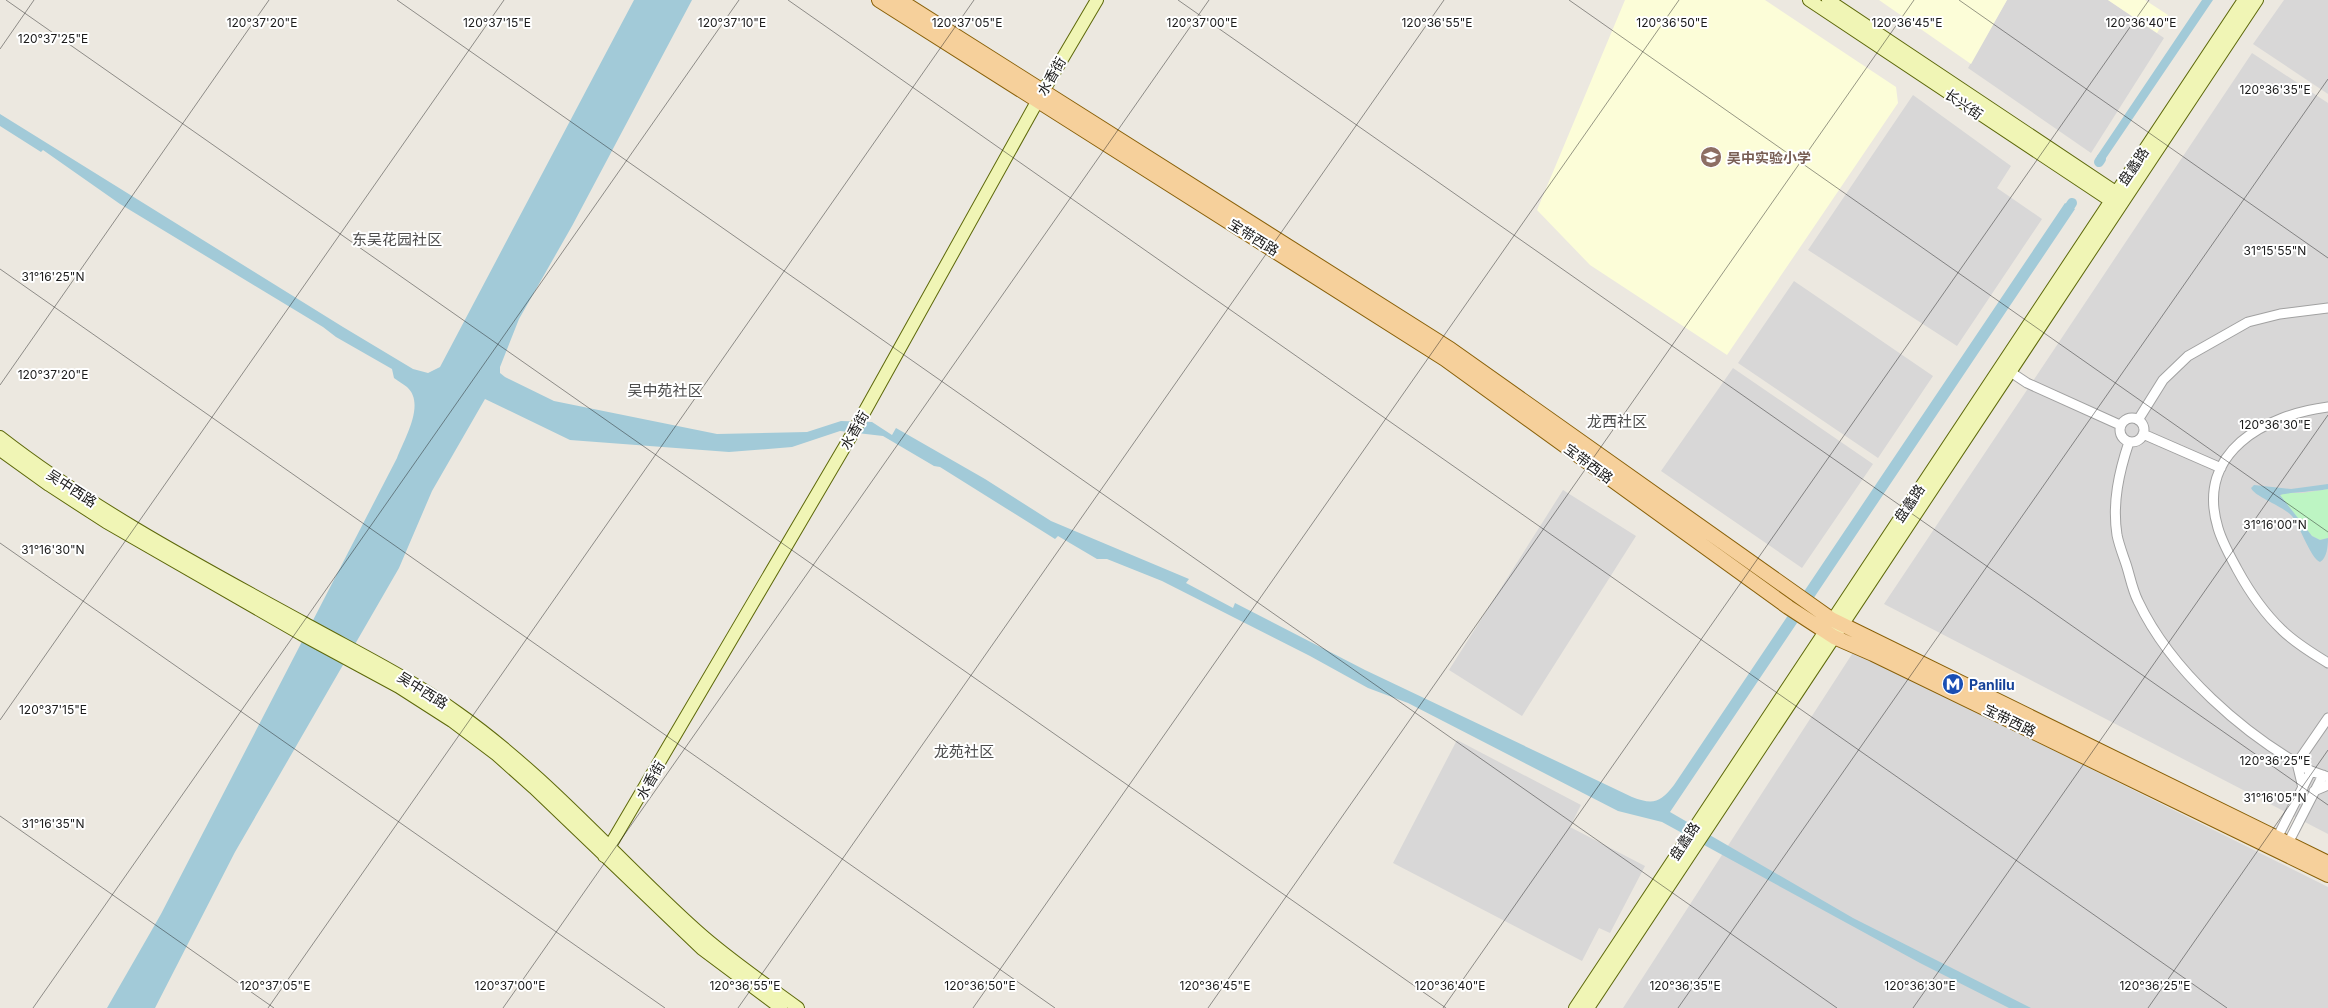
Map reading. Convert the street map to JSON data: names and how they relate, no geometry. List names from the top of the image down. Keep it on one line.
{"streets":{"main road":["水香街","长兴街","盘蠡路","宝带西路","吴中西路"]},"crossings":[["水香街","宝带西路"],["水香街","吴中西路"],["长兴街","盘蠡路"],["盘蠡路","宝带西路"]],"districts":["东吴花园社区","吴中苑社区","龙西社区","龙苑社区"],"places":{"school or university":["吴中实验小学"],"metro station":["Panlilu"]},"coordinates":["120°37'20\"E","120°37'15\"E","120°37'10\"E","120°37'05\"E","120°37'00\"E","120°36'55\"E","120°36'50\"E","120°36'45\"E","120°36'40\"E","120°37'25\"E","120°36'35\"E","31°15'55\"N","31°16'25\"N","120°36'30\"E","31°16'00\"N","31°16'30\"N","120°36'25\"E","31°16'05\"N","31°16'35\"N"]}
